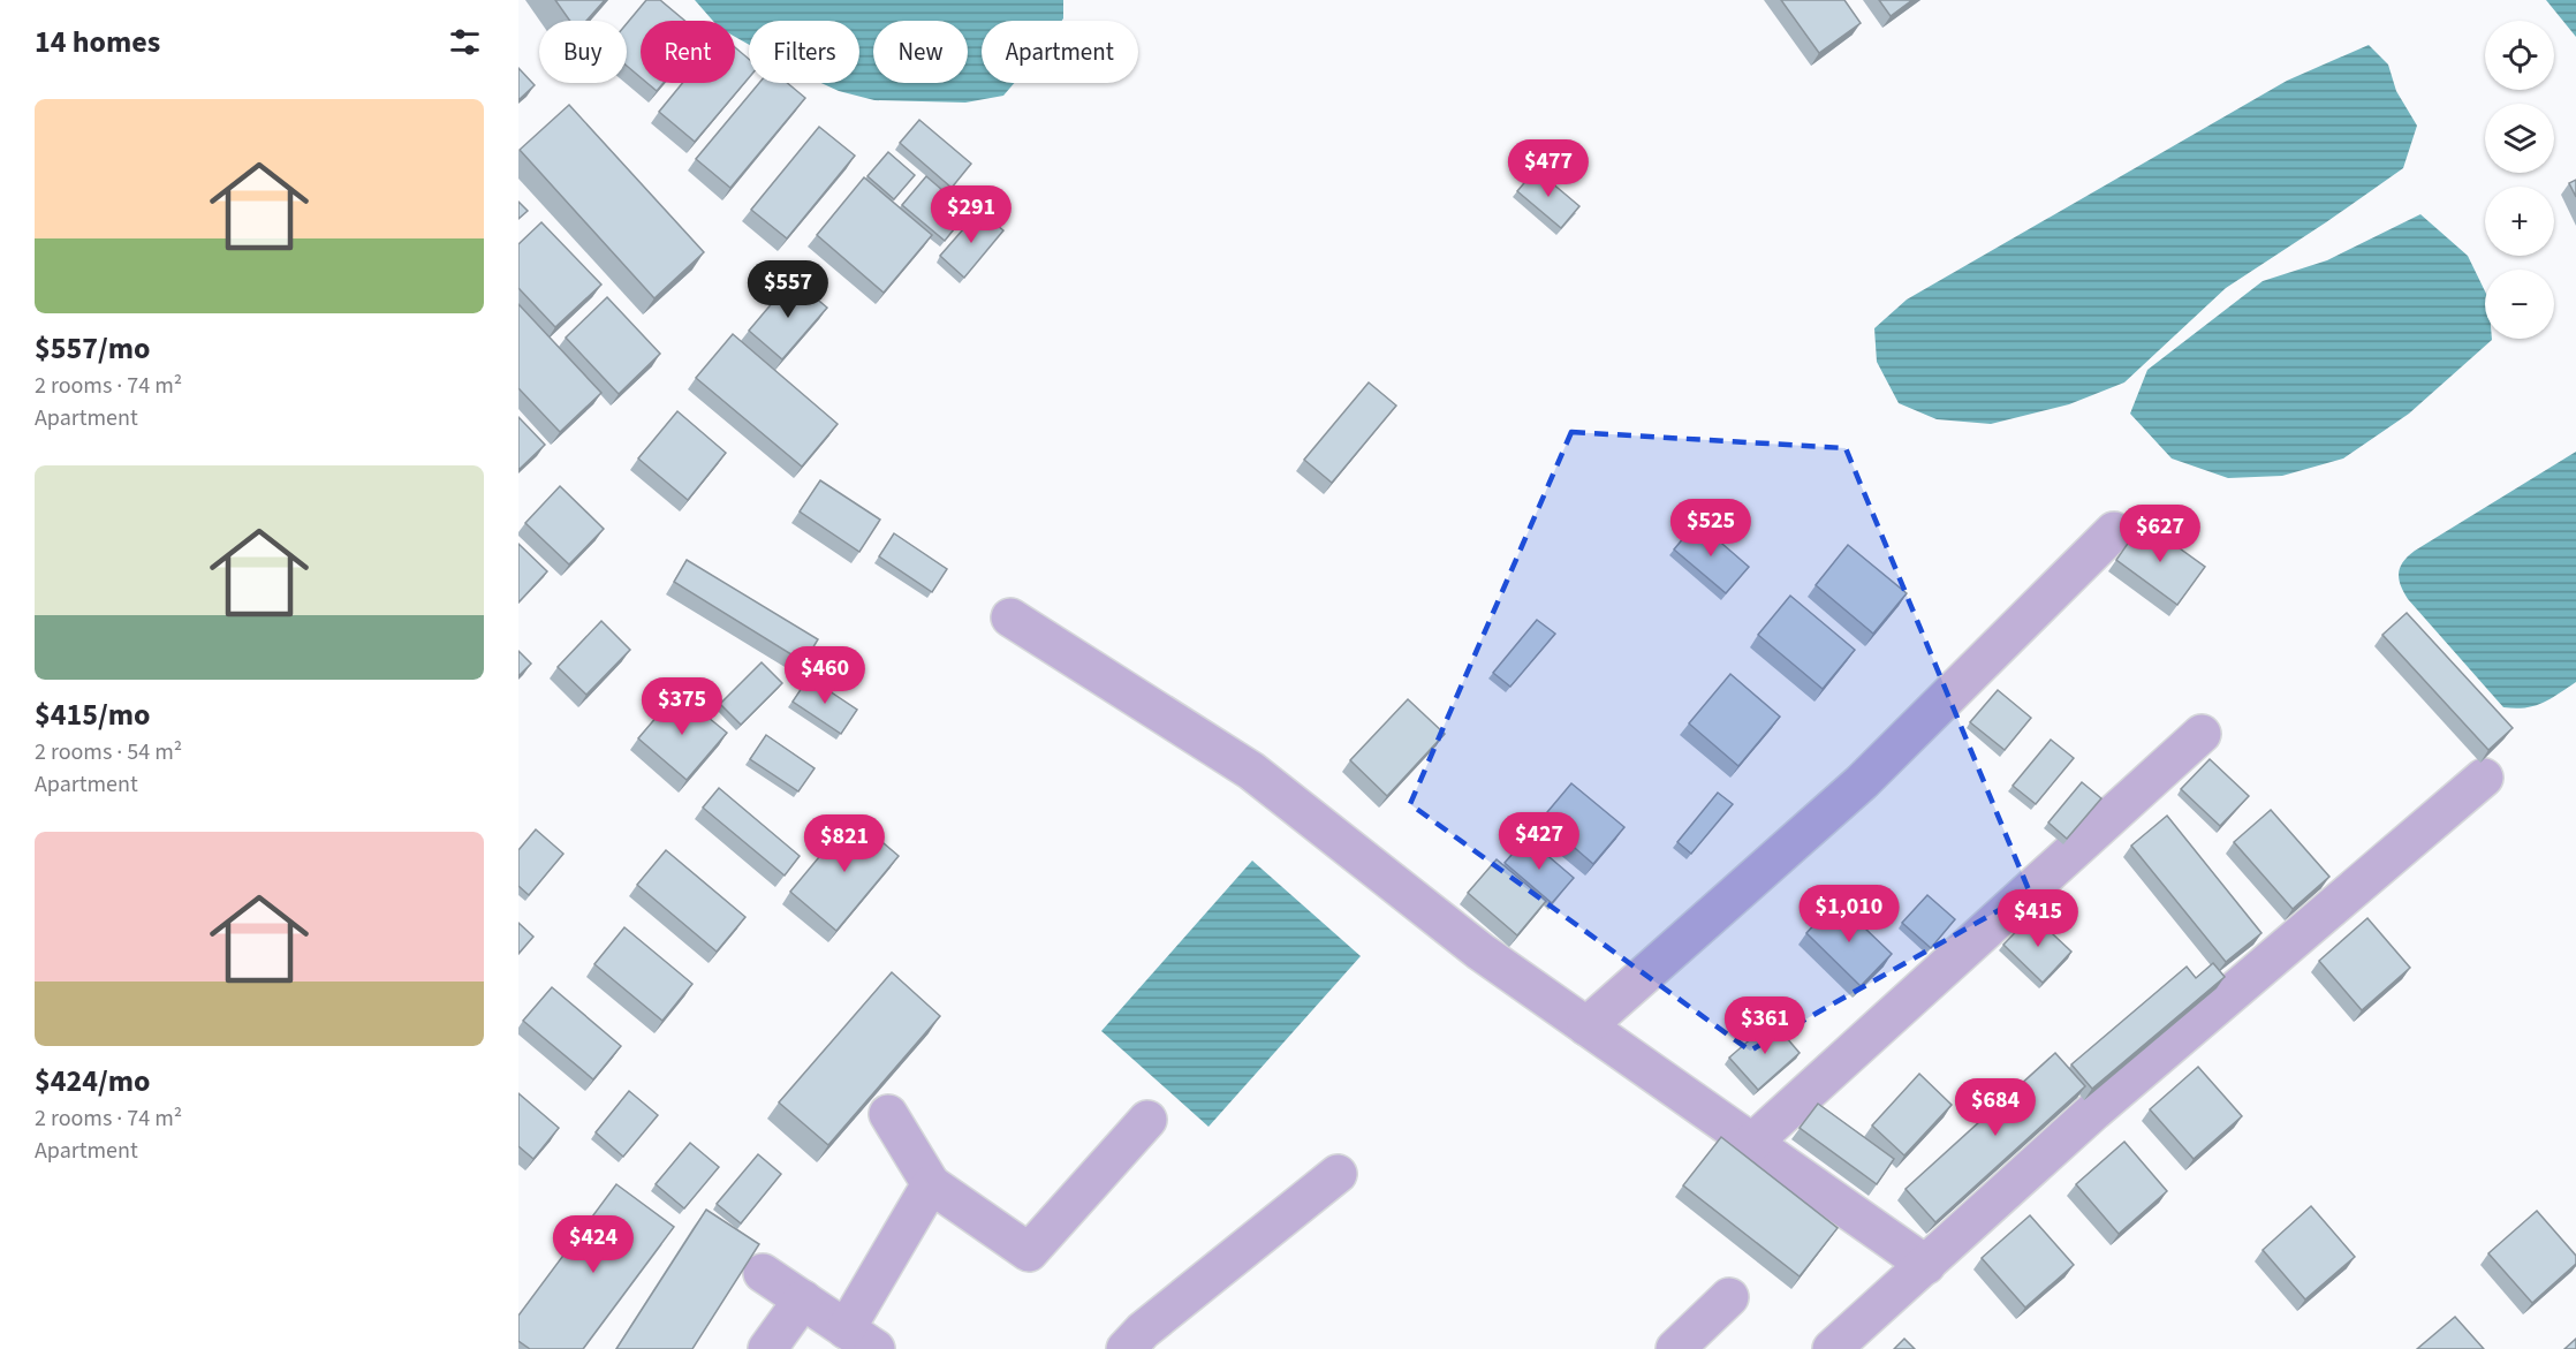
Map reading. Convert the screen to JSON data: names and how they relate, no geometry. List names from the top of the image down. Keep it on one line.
{"page":{"heading":"14 homes","map_buttons":["+","−"],"chip":["Buy","Rent","Filters","New","Apartment"],"list":[{"name":"$557/mo","note":"2 rooms · 74 m² · Apartment"},{"name":"$415/mo","note":"2 rooms · 54 m² · Apartment"},{"name":"$424/mo","note":"2 rooms · 74 m² · Apartment"}],"price":["$477","$291","$557","$525","$627","$460","$375","$427","$821","$1,010","$415","$361","$684","$424"]}}
